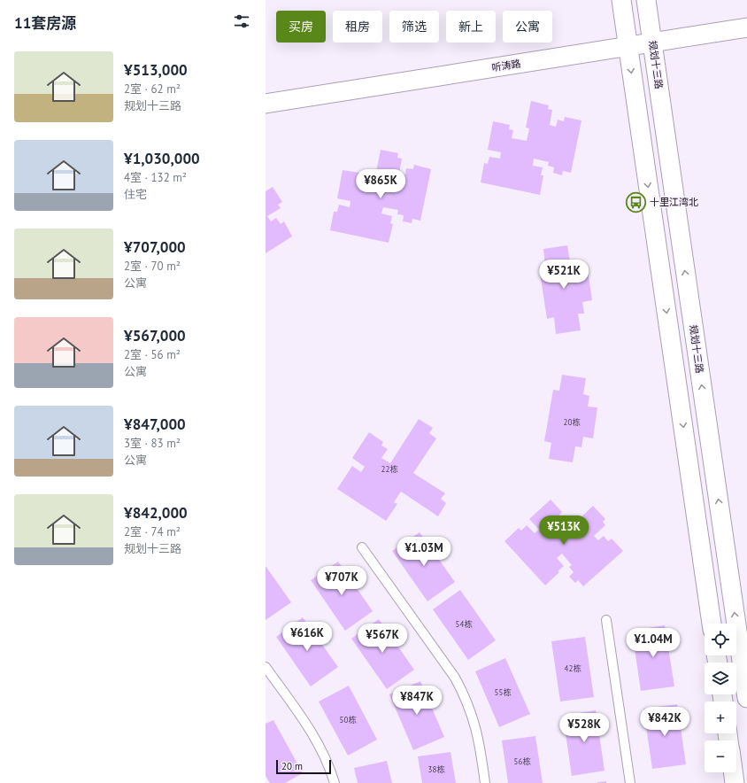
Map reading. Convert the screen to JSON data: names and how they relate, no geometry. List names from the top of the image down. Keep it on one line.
{"streets":{"street":["规划十三路","听涛路"]},"crossings":[["规划十三路","听涛路"]],"places":{"bus stop":["十里江湾北"]},"house_numbers":["20栋","22栋","54栋","42栋","55栋","50栋","56栋","38栋"],"scale_bar":"20 m","page":{"heading":"11套房源","chip":["买房","租房","筛选","新上","公寓"],"list":[{"name":"¥513,000","note":"2室 · 62 m² · 规划十三路"},{"name":"¥1,030,000","note":"4室 · 132 m² · 住宅"},{"name":"¥707,000","note":"2室 · 70 m² · 公寓"},{"name":"¥567,000","note":"2室 · 56 m² · 公寓"},{"name":"¥847,000","note":"3室 · 83 m² · 公寓"},{"name":"¥842,000","note":"2室 · 74 m² · 规划十三路"}],"price":["¥865K","¥521K","¥513K","¥1.03M","¥707K","¥616K","¥567K","¥1.04M","¥847K","¥842K","¥528K"],"map_buttons":["+","−"],"scale":"20 m"}}
